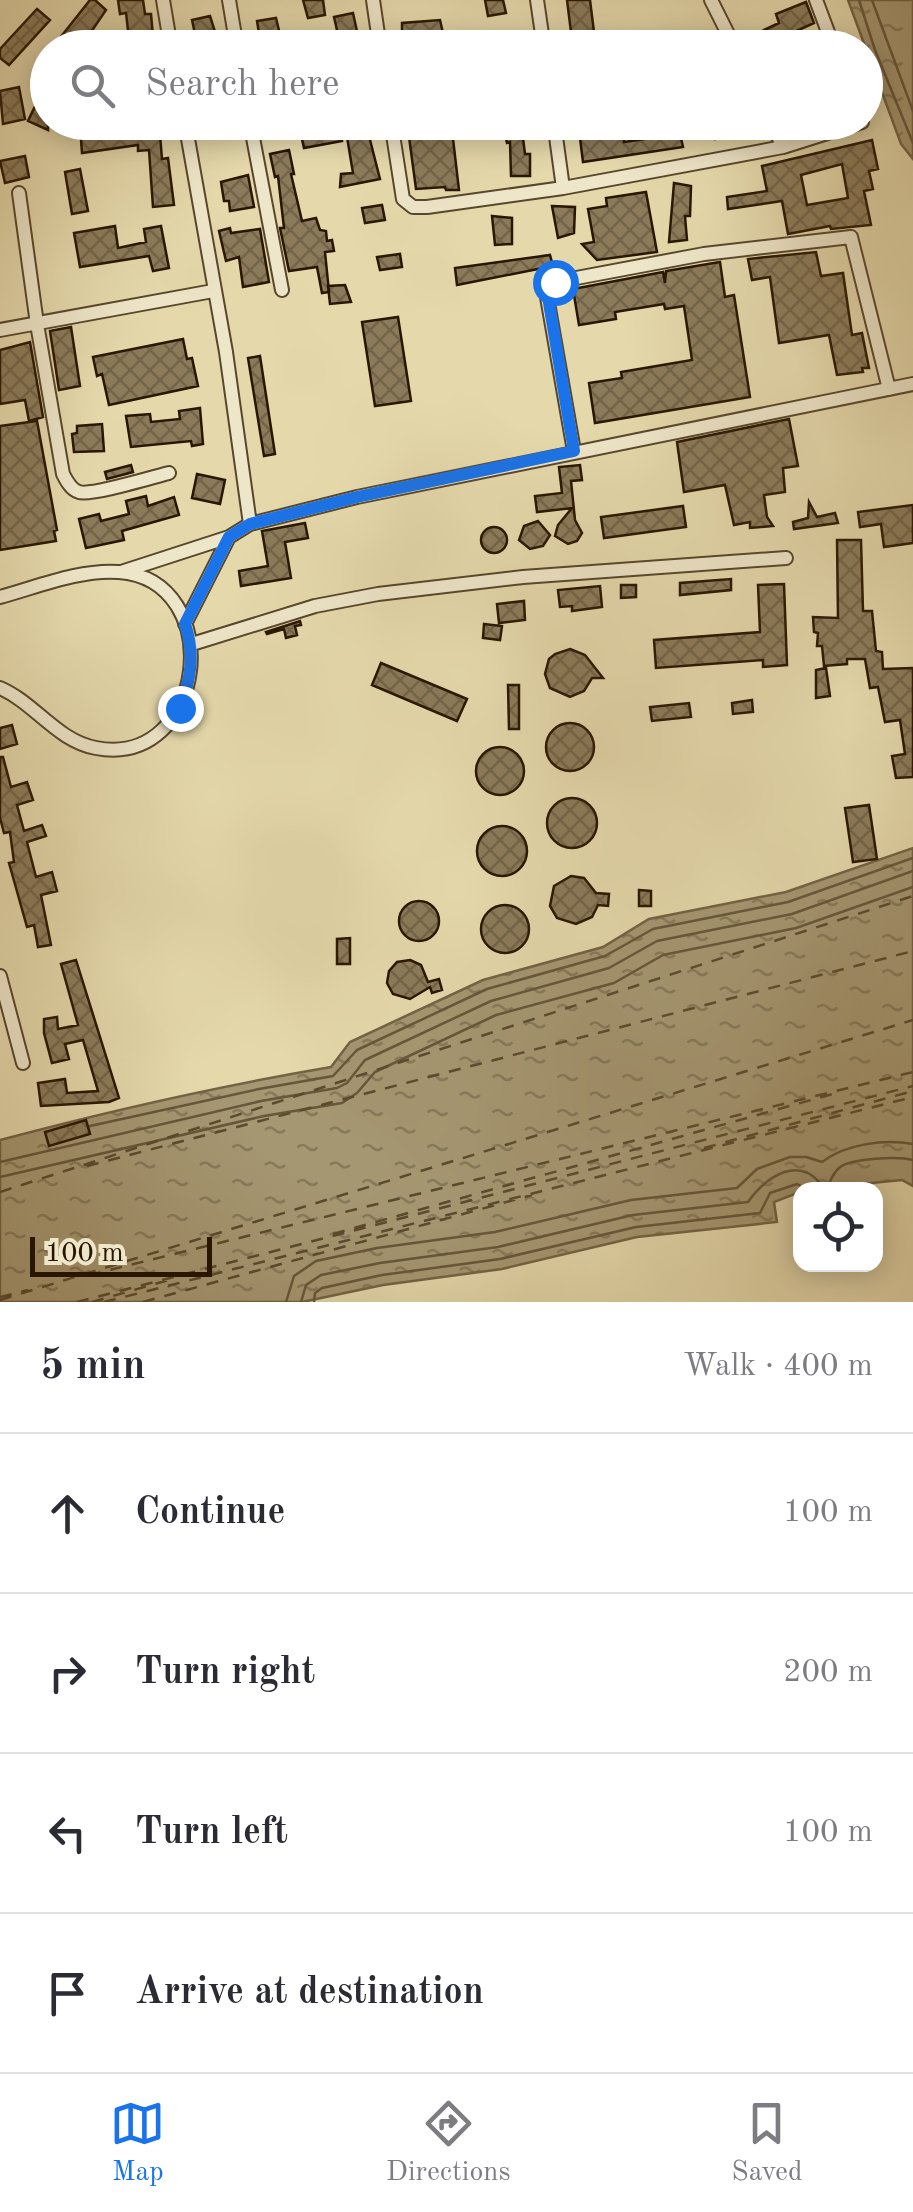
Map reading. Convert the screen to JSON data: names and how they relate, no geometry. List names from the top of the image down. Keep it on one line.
{"scale_bar":"100 m","page":{"search":"Search here","scale":"100 m","heading":["5 min","Walk · 400 m"],"list":[["Continue","100 m"],["Turn right","200 m"],["Turn left","100 m"],"Arrive at destination"],"nav":["Map","Directions","Saved"]}}
